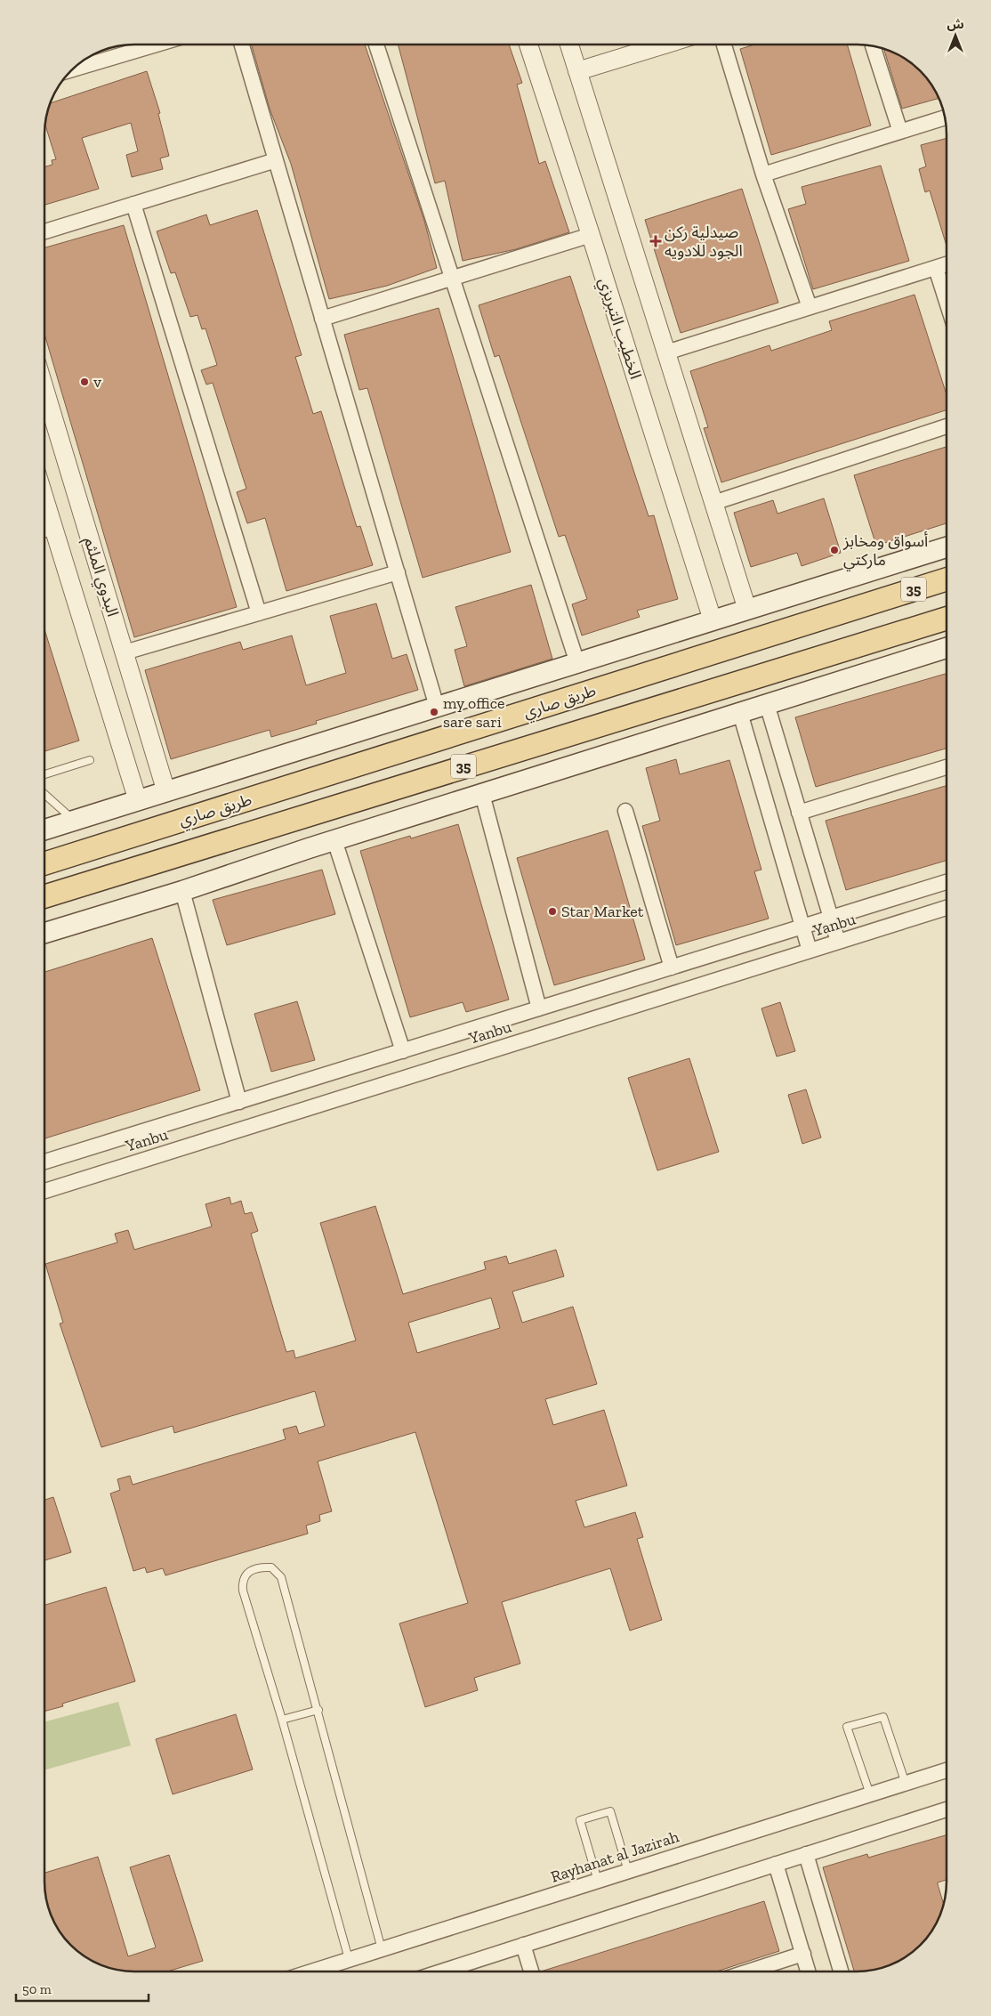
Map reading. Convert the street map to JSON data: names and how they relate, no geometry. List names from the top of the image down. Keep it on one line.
{"streets":{"main road":["35","طريق صاري"],"street":["الخطيب التبريزي","البدوي الملثم","Yanbu","Rayhanat al Jazirah"]},"places":{"health":["صيدلية ركن الجود للادويه"],"other":["v","أسواق ومخابز ماركتي","my office sare sari","Star Market"]},"scale_bar":"50 m","north":"top"}
